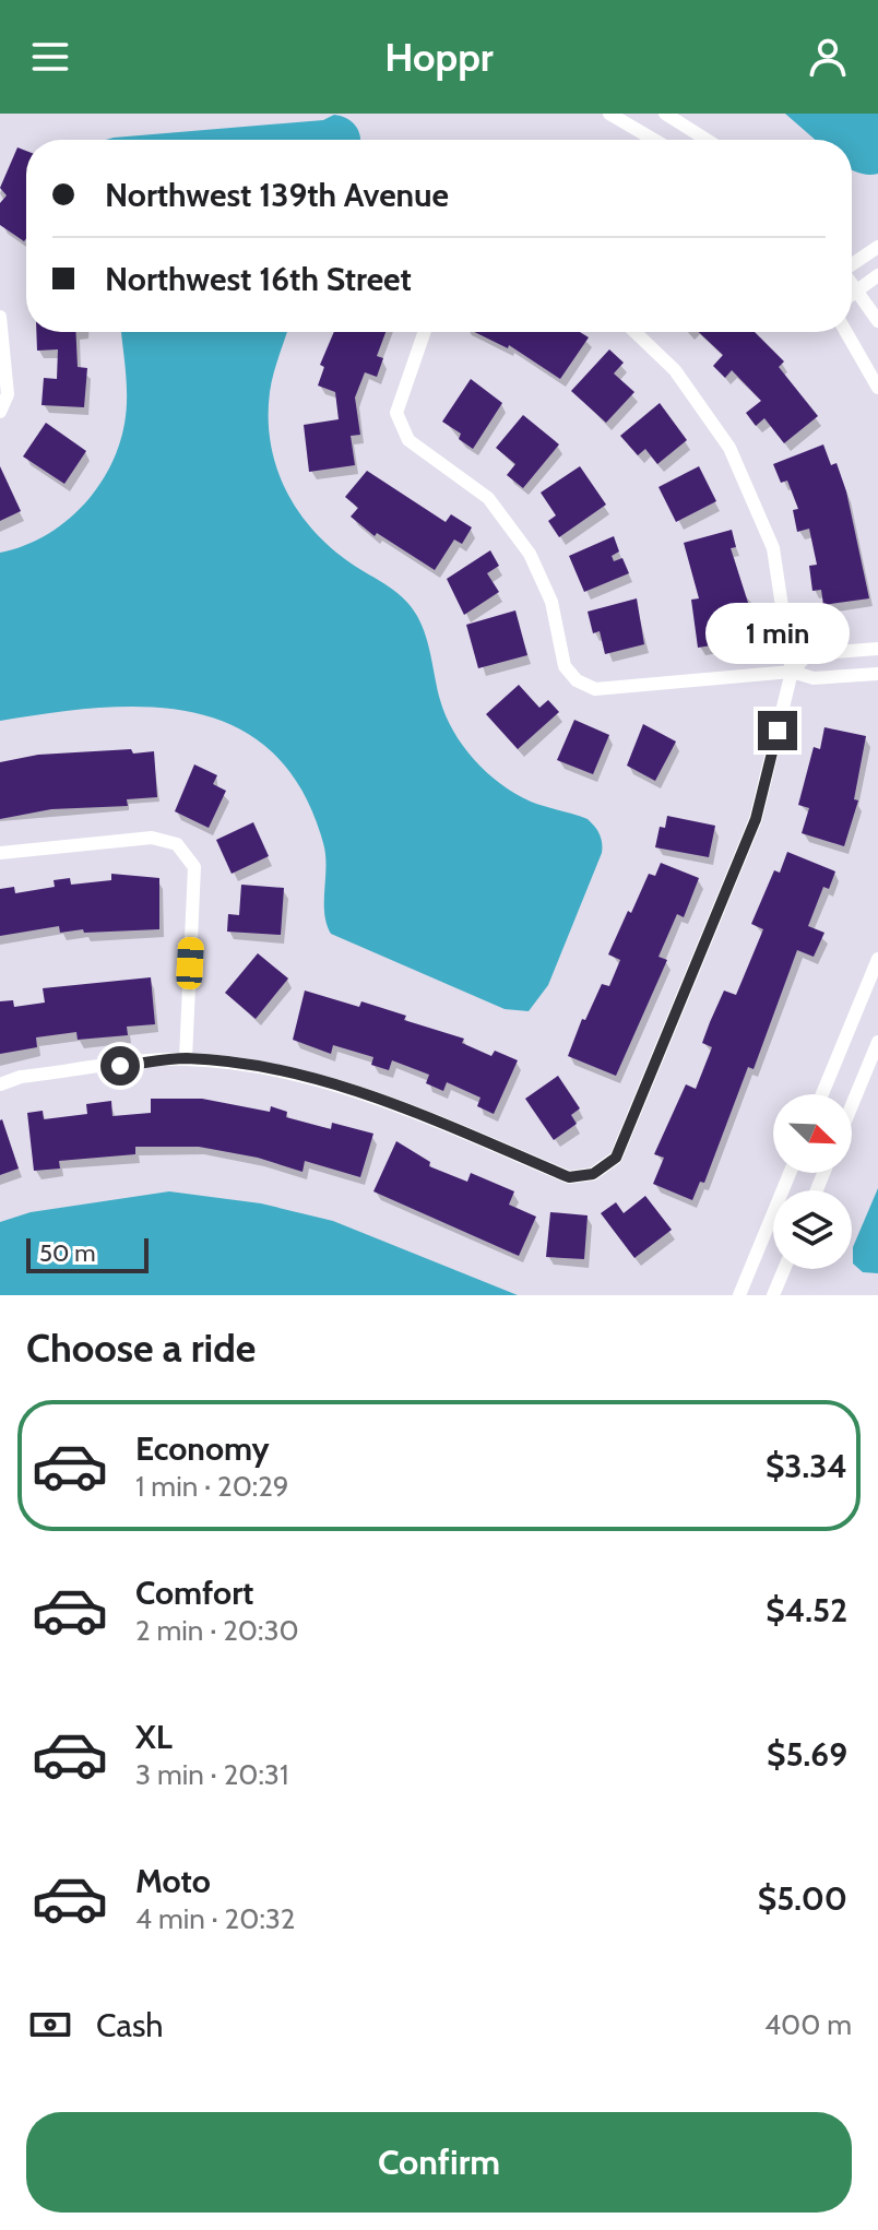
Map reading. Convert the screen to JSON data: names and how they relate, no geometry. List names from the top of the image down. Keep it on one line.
{"scale_bar":"50 m","north":"bottom right","page":{"header":"Hoppr","banner":["Northwest 139th Avenue","Northwest 16th Street"],"bubble":"1 min","scale":"50 m","heading":"Choose a ride","list":[{"name":"Economy","note":"1 min · 20:29","value":"$3.34"},{"name":"Comfort","note":"2 min · 20:30","value":"$4.52"},{"name":"XL","note":"3 min · 20:31","value":"$5.69"},{"name":"Moto","note":"4 min · 20:32","value":"$5.00"}],"pay":["Cash","400 m"],"buttons":"Confirm"}}
